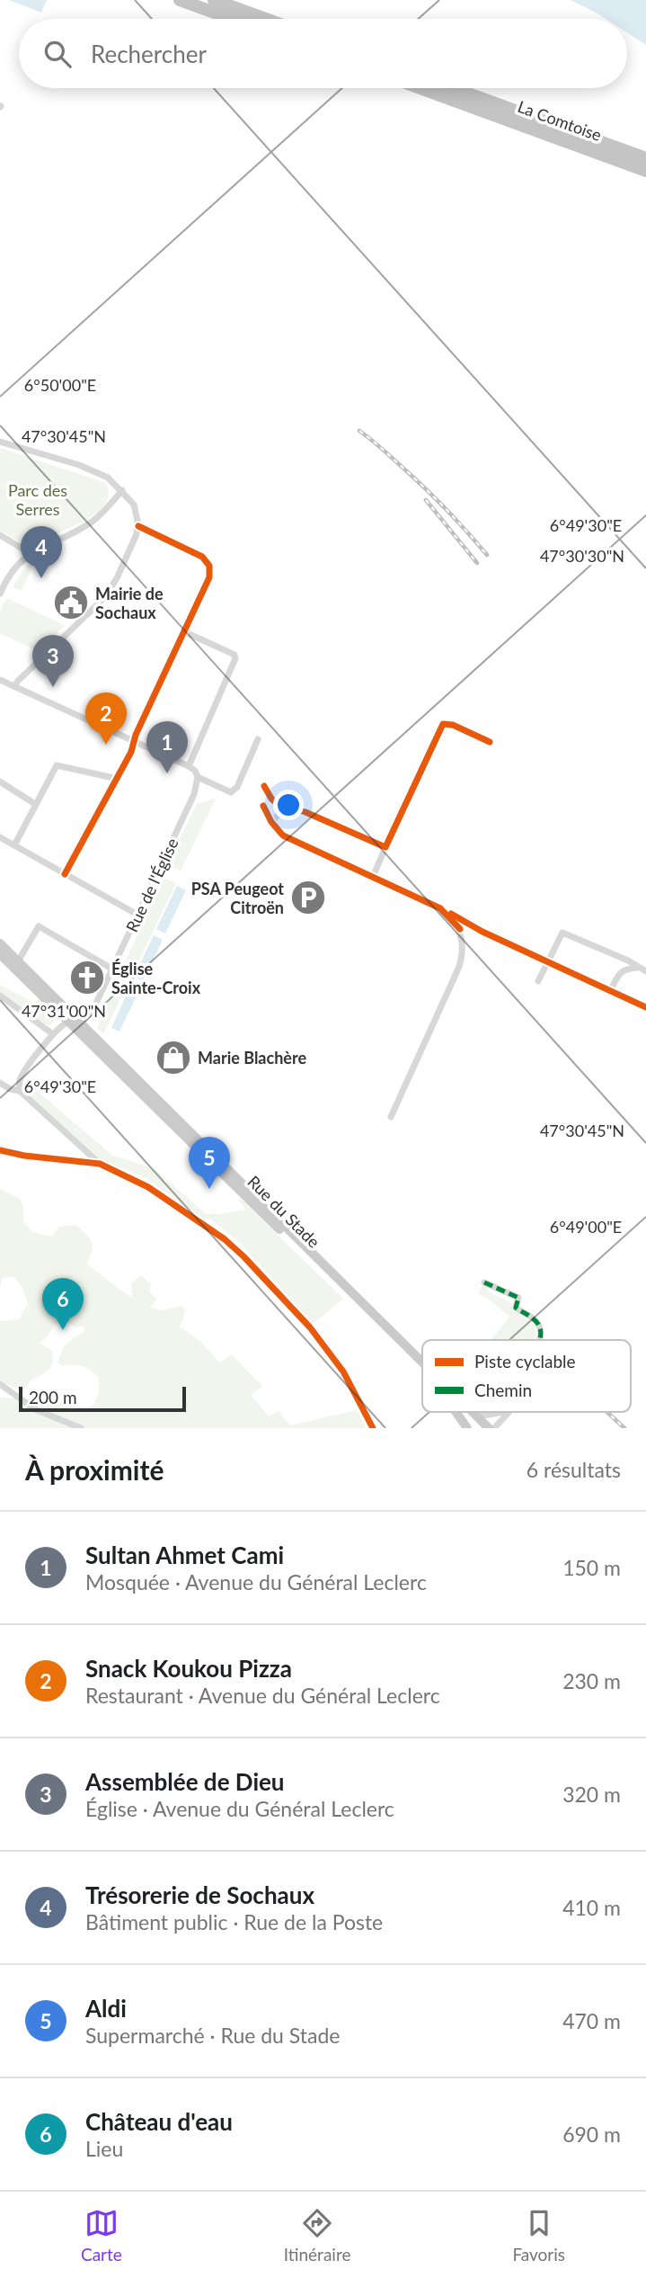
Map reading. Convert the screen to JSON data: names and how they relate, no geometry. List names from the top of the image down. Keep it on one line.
{"streets":{"highway":["La Comtoise"],"main road":["Rue du Stade"],"street":["Rue de l'Église"]},"crossings":[["Rue de l'Église","Rue du Stade"]],"parks":["Parc des Serres"],"places":{"public building":["Mairie de Sochaux"],"parking":["PSA Peugeot Citroën"],"church":["Église Sainte-Croix"],"shop":["Marie Blachère"]},"legend":["Piste cyclable","Chemin"],"scale_bar":"200 m","page":{"search":"Rechercher","pins":["4","3","2","1","5","6"],"scale":"200 m","heading":["À proximité","6 résultats"],"list":[{"mark":"1","name":"Sultan Ahmet Cami","note":"Mosquée · Avenue du Général Leclerc","value":"150 m"},{"mark":"2","name":"Snack Koukou Pizza","note":"Restaurant · Avenue du Général Leclerc","value":"230 m"},{"mark":"3","name":"Assemblée de Dieu","note":"Église · Avenue du Général Leclerc","value":"320 m"},{"mark":"4","name":"Trésorerie de Sochaux","note":"Bâtiment public · Rue de la Poste","value":"410 m"},{"mark":"5","name":"Aldi","note":"Supermarché · Rue du Stade","value":"470 m"},{"mark":"6","name":"Château d'eau","note":"Lieu","value":"690 m"}],"nav":["Carte","Itinéraire","Favoris"]},"coordinates":["6°50'00\"E","47°30'45\"N","6°49'30\"E","47°30'30\"N","47°31'00\"N","6°49'00\"E"]}
